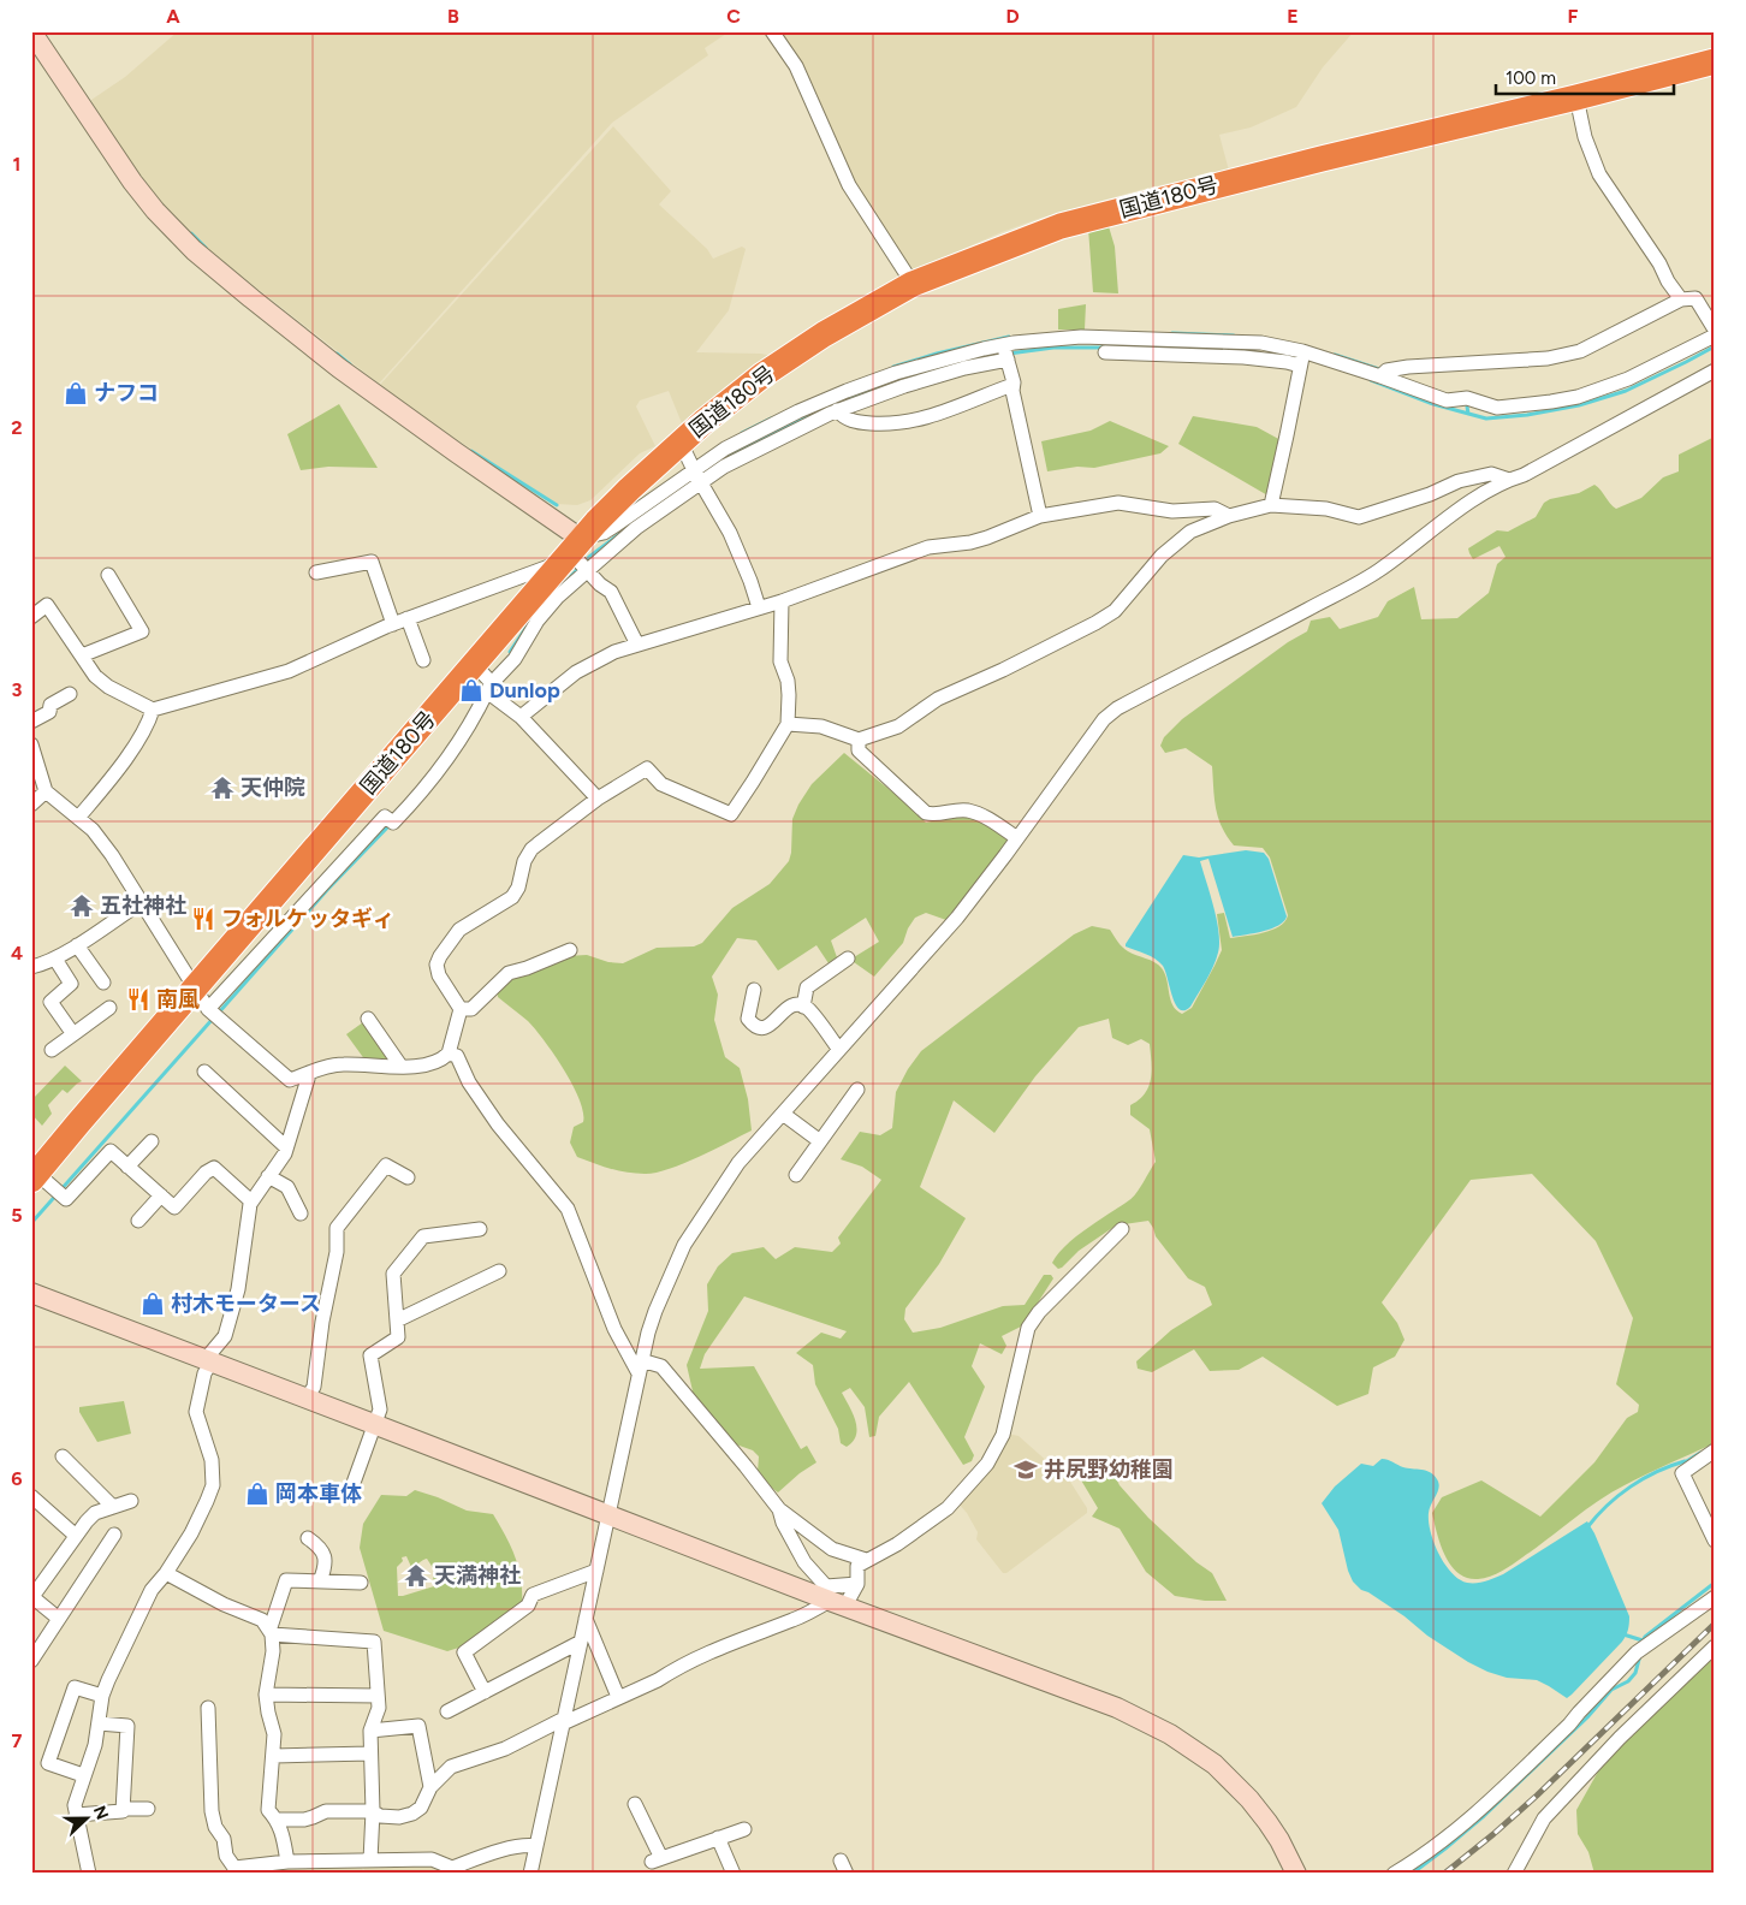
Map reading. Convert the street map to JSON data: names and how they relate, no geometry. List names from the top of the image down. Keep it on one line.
{"streets":{"highway":["国道180号"]},"places":{"shop":["ナフコ","Dunlop","村木モータース","岡本車体"],"temple":["天仲院","五社神社","天満神社"],"restaurant":["フォルケッタギィ","南風"],"school or university":["井尻野幼稚園"]},"scale_bar":"100 m","north":"right","grid":{"columns":["A","B","C","D","E","F"],"rows":["1","2","3","4","5","6","7"]}}
